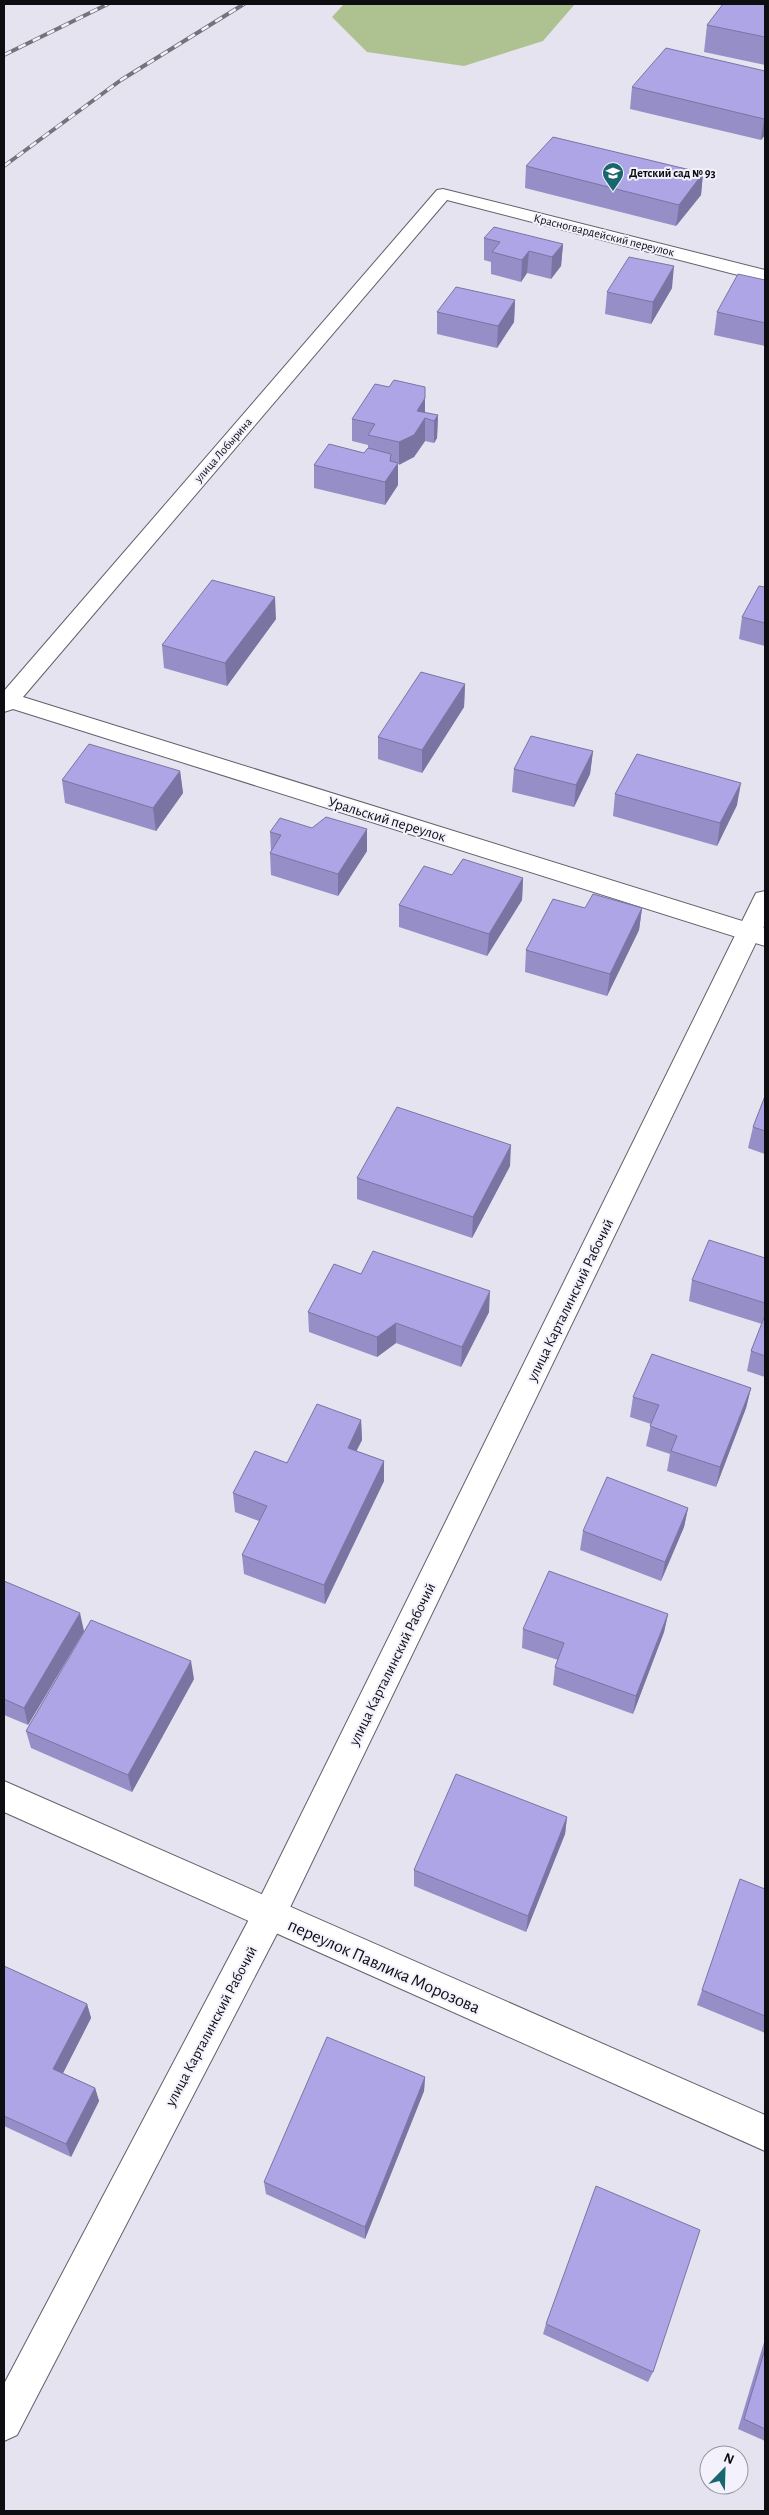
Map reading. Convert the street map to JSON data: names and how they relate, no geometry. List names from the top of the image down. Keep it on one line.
{"streets":{"street":["Красногвардейский переулок","улица Лобырина","Уральский переулок","улица Карталинский Рабочий","переулок Павлика Морозова"]},"crossings":[["Красногвардейский переулок","улица Лобырина"],["улица Лобырина","Уральский переулок"],["Уральский переулок","улица Карталинский Рабочий"],["улица Карталинский Рабочий","переулок Павлика Морозова"]],"places":{"school or university":["Детский сад № 93"]},"north":"top right"}
